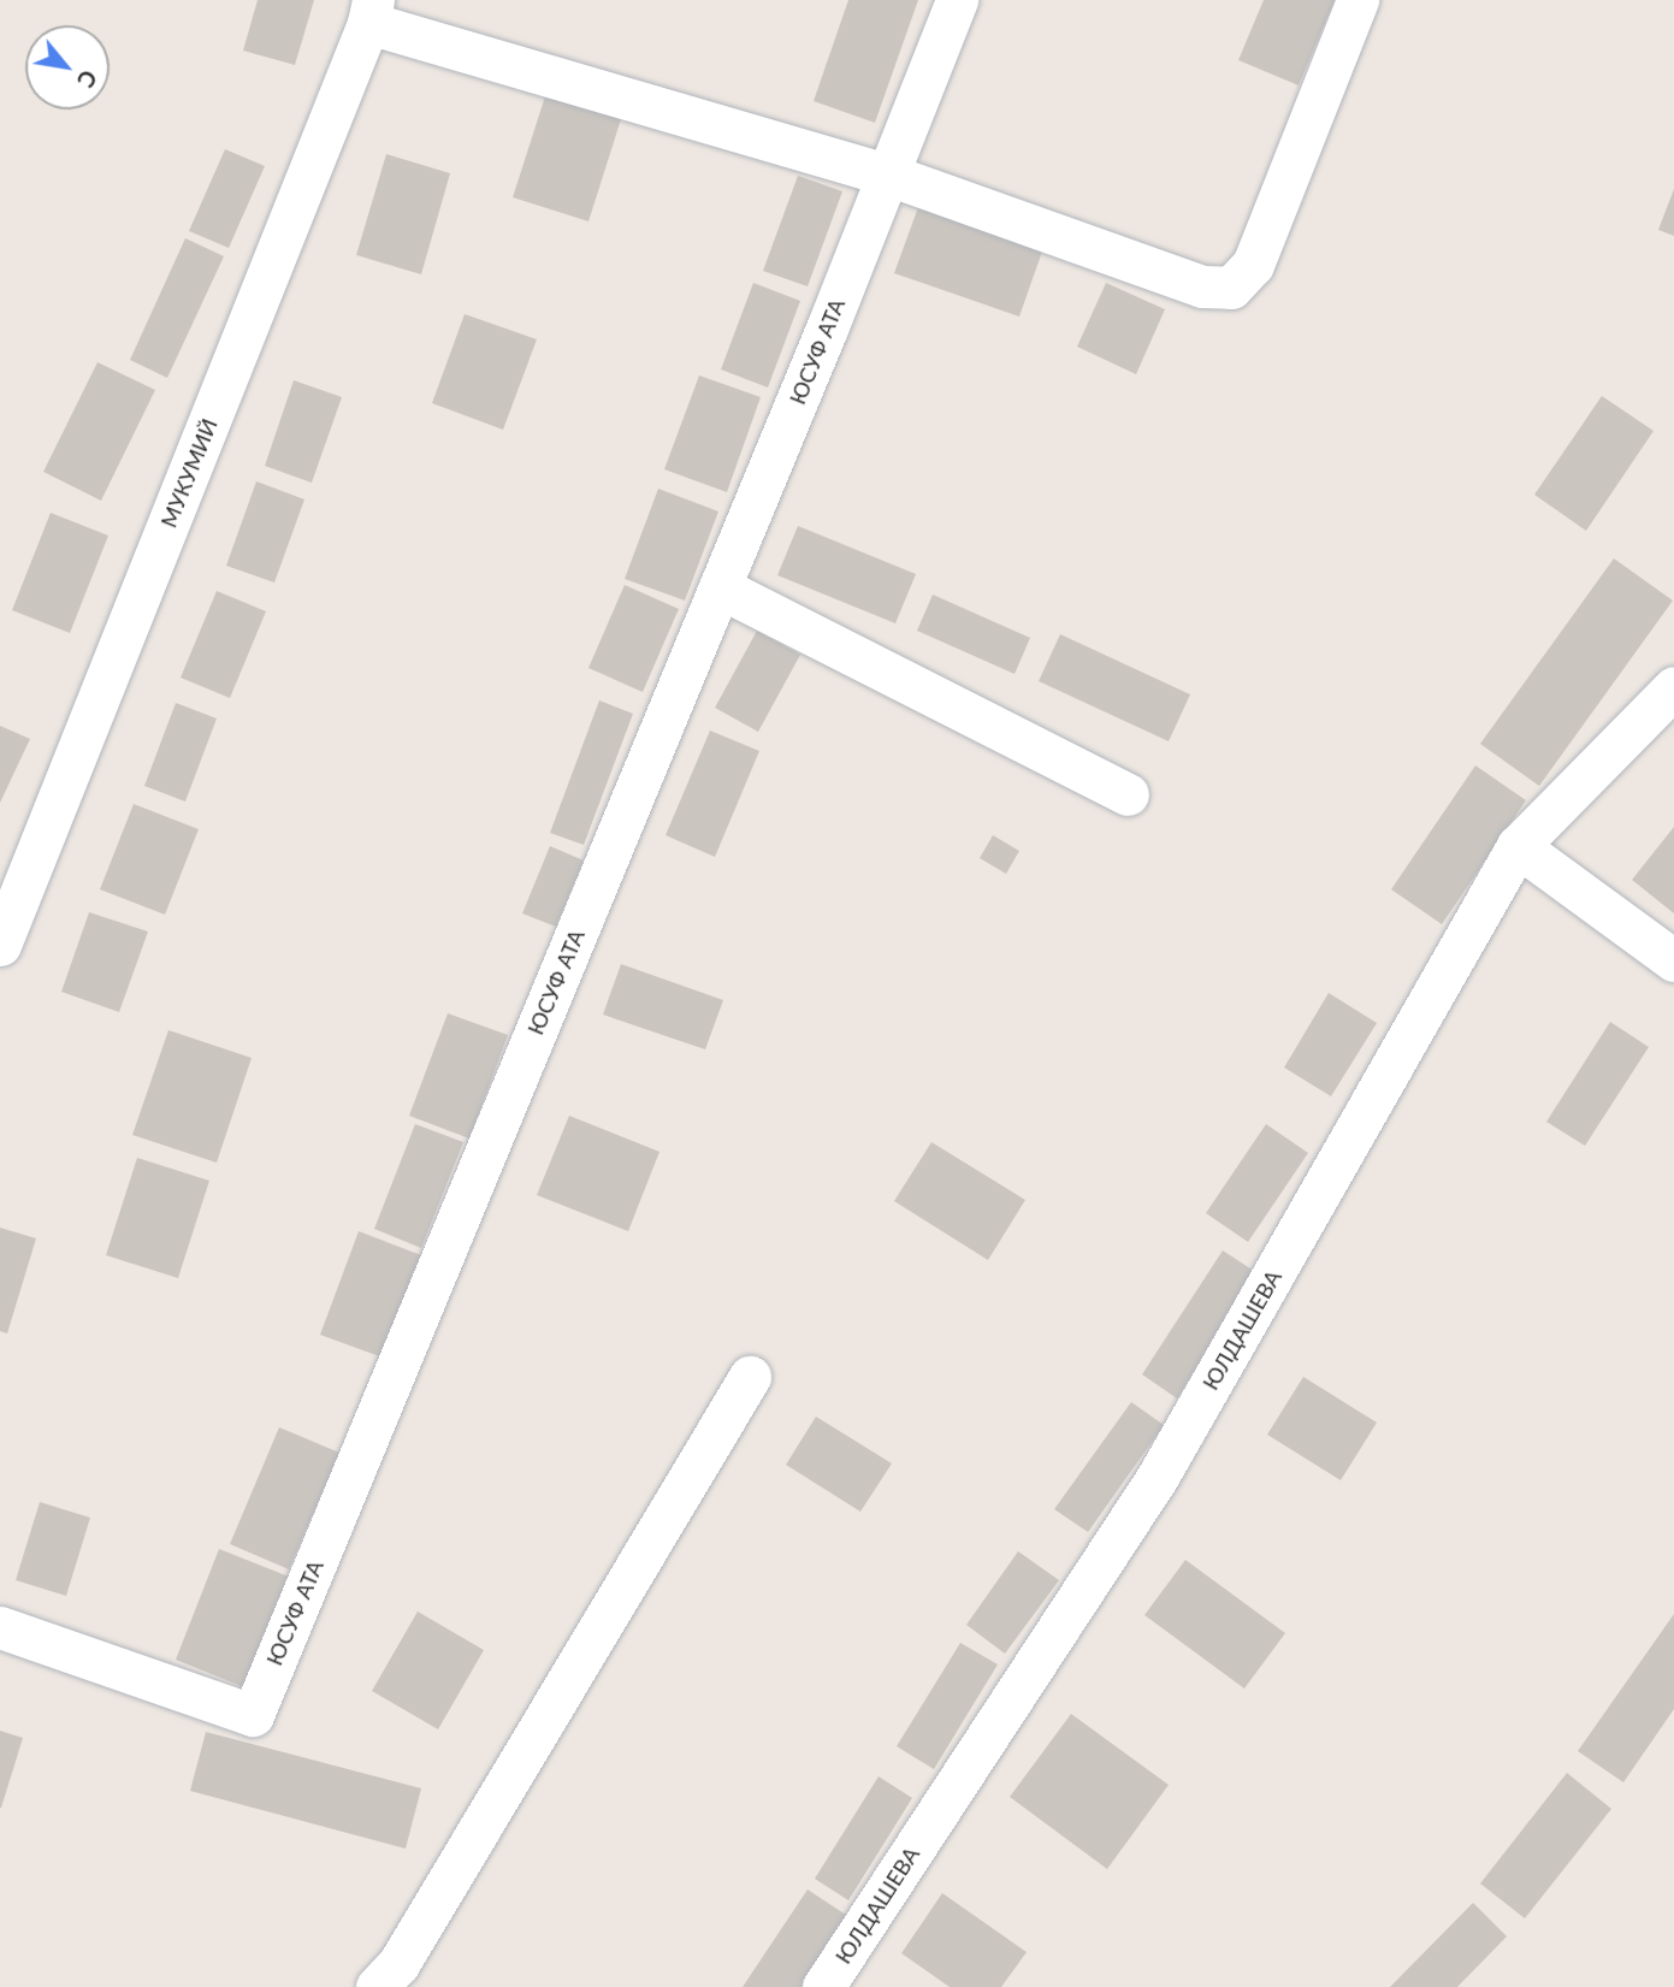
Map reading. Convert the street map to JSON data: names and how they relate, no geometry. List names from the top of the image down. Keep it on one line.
{"streets":{"street":["ЮСУФ АТА","МУКУМИЙ","ЮЛДАШЕВА"]},"north":"bottom right"}
